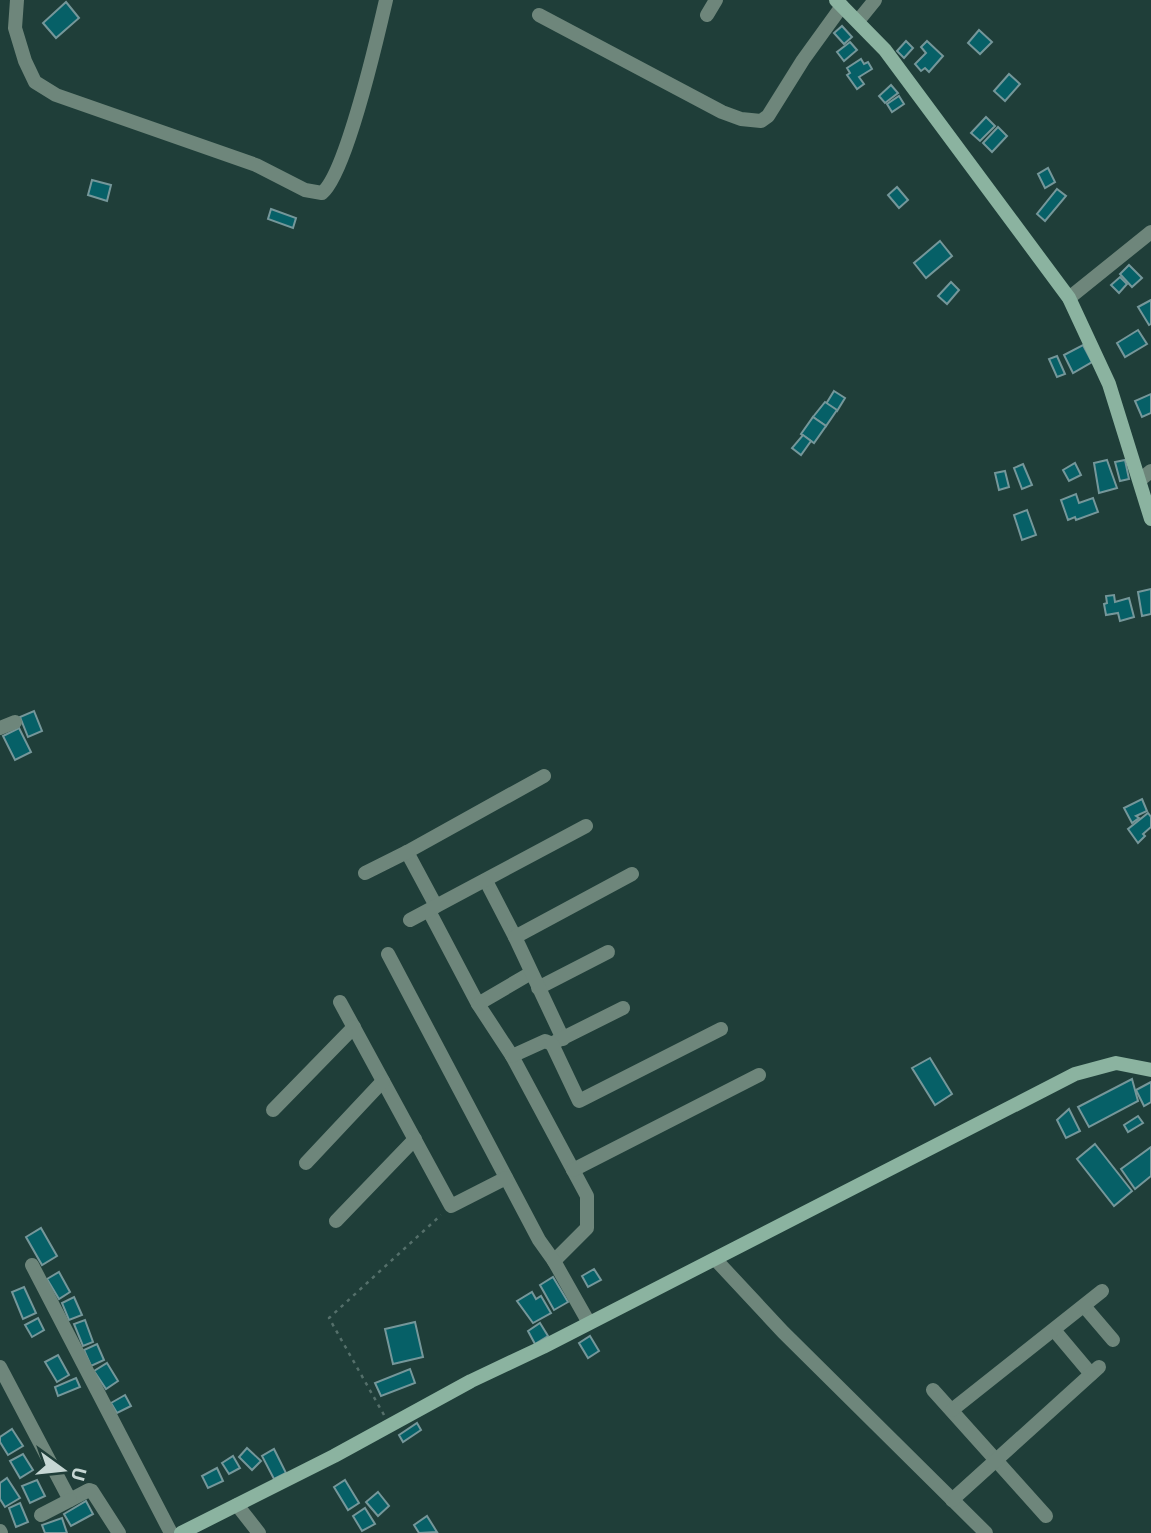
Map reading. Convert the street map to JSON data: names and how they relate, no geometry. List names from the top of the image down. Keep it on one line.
{"north":"right"}
